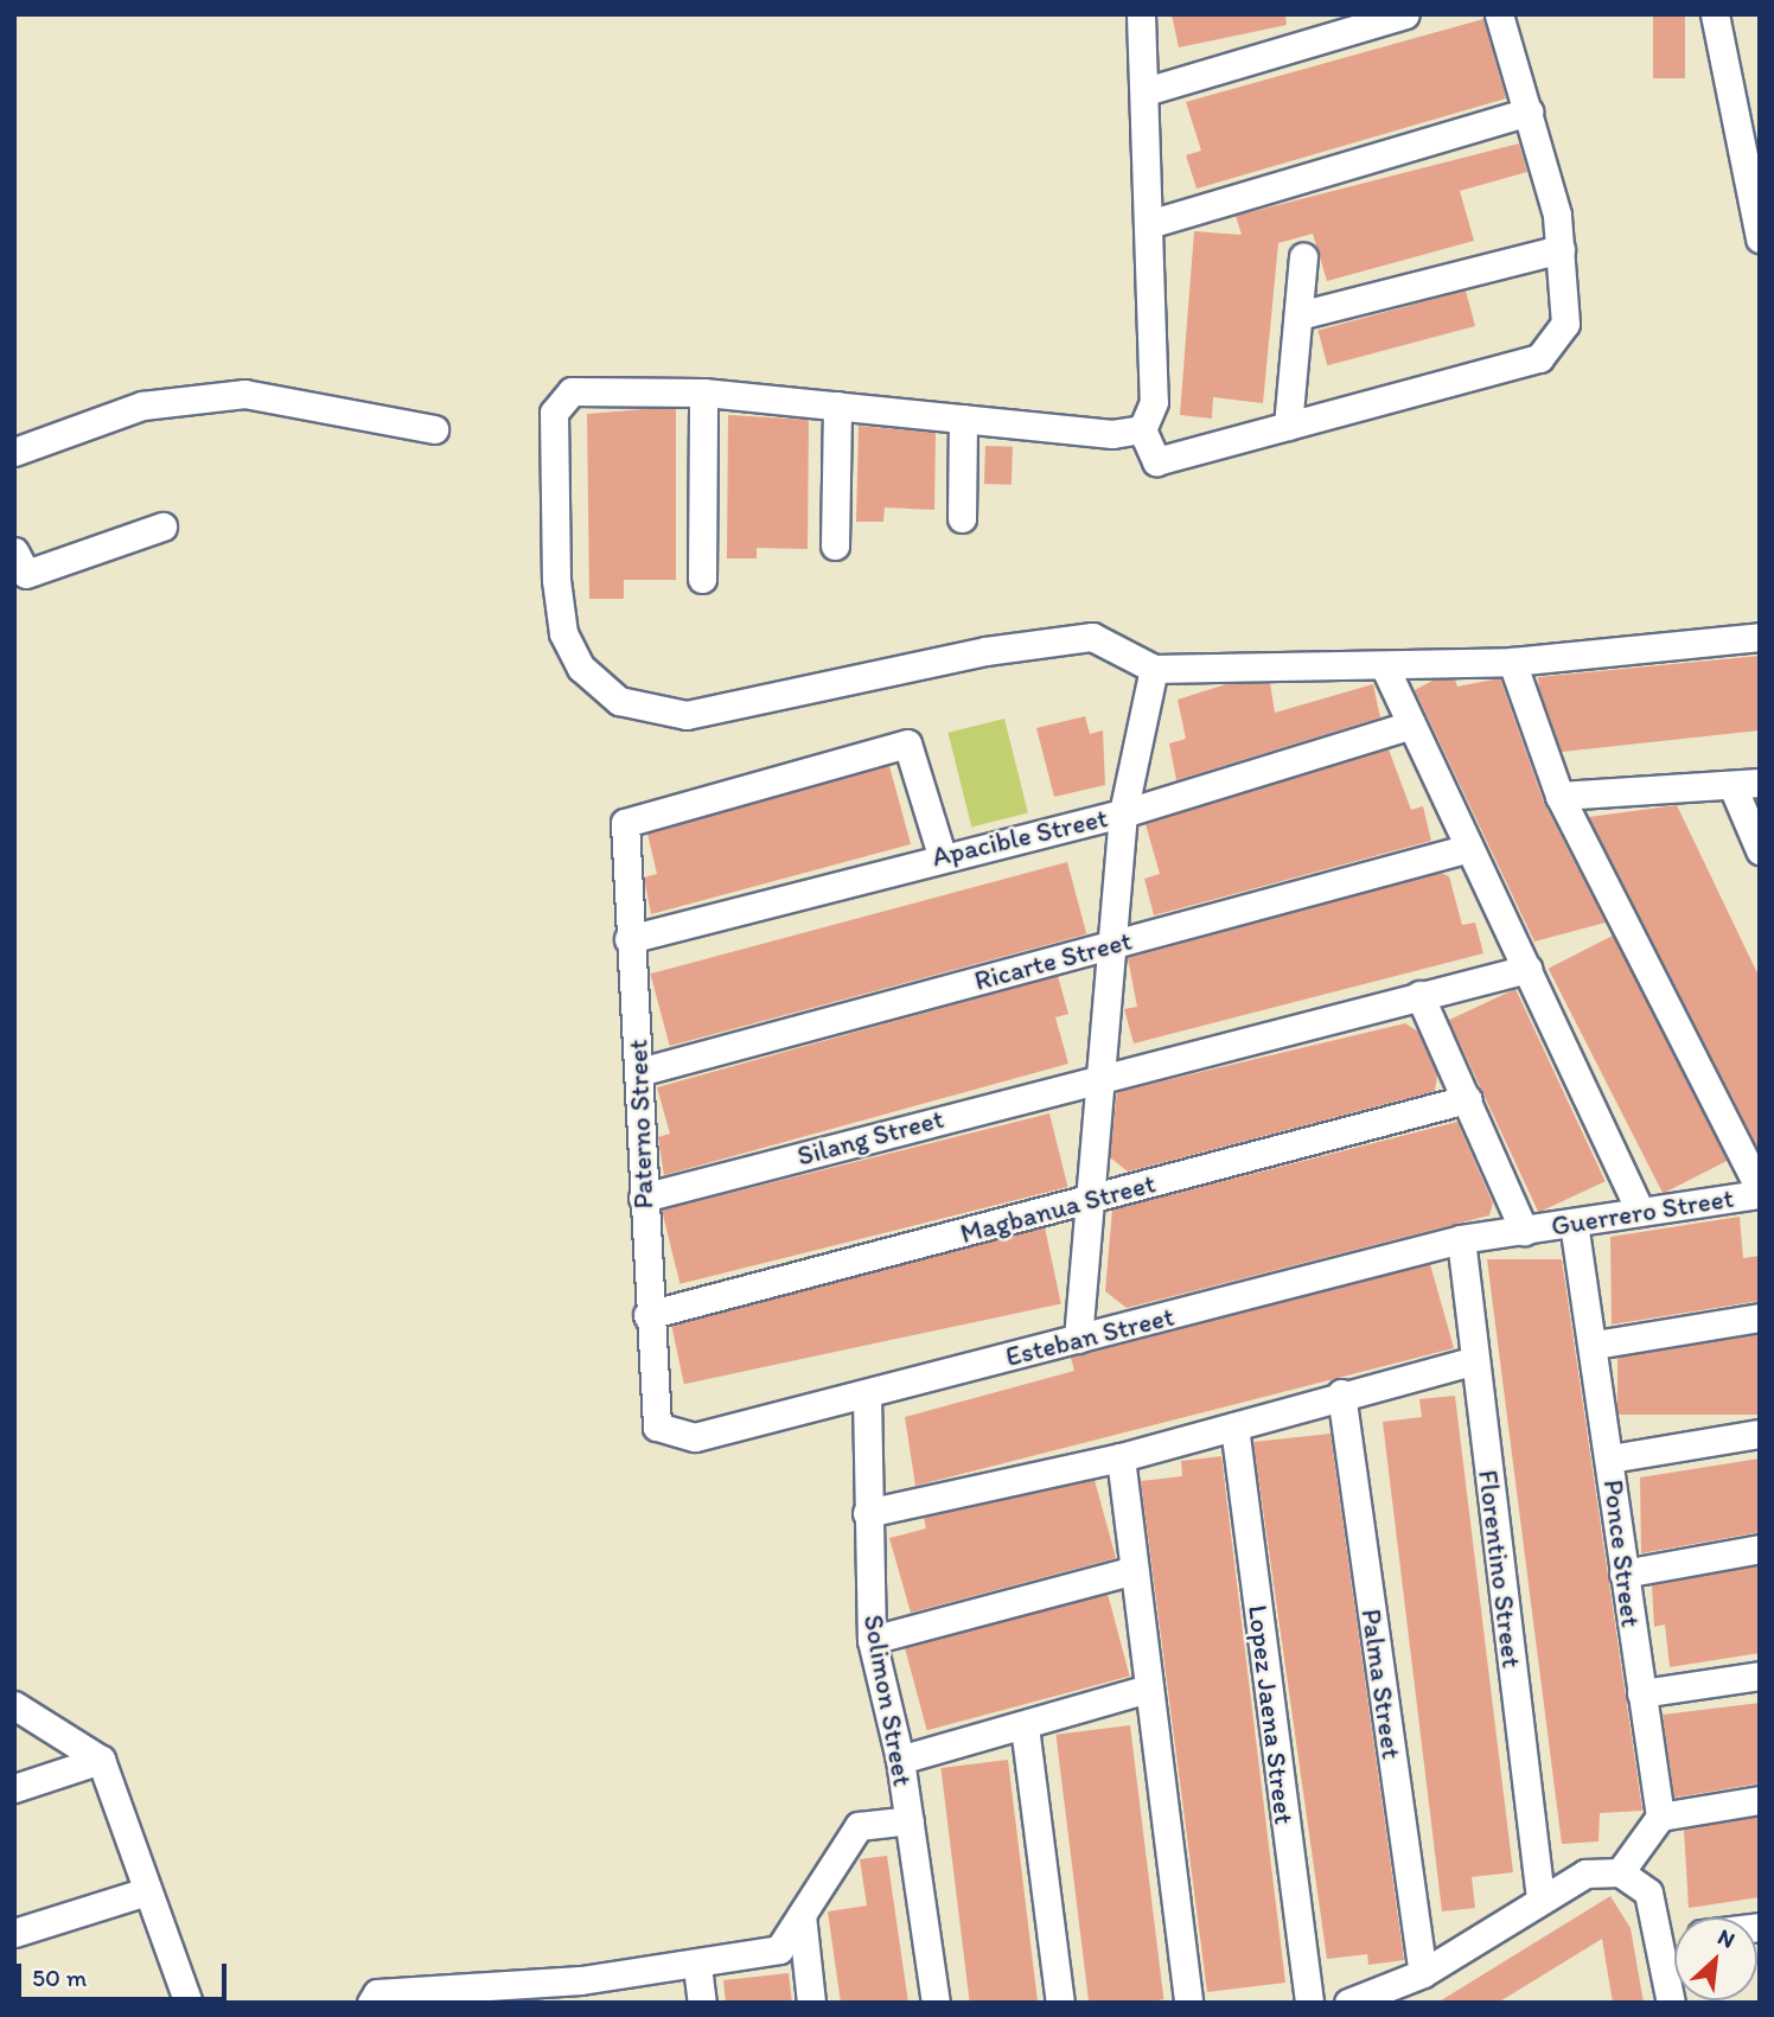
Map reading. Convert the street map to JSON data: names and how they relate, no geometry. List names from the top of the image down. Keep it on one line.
{"streets":{"street":["Apacible Street","Ricarte Street","Paterno Street","Silang Street","Magbanua Street","Guerrero Street","Esteban Street","Ponce Street","Florentino Street","Palma Street","Solimon Street","Lopez Jaena Street"]},"crossings":[["Apacible Street","Paterno Street"],["Ricarte Street","Paterno Street"],["Paterno Street","Silang Street"],["Paterno Street","Magbanua Street"],["Paterno Street","Esteban Street"],["Guerrero Street","Esteban Street"],["Guerrero Street","Ponce Street"],["Esteban Street","Florentino Street"],["Esteban Street","Solimon Street"]],"scale_bar":"50 m","north":"top right"}
